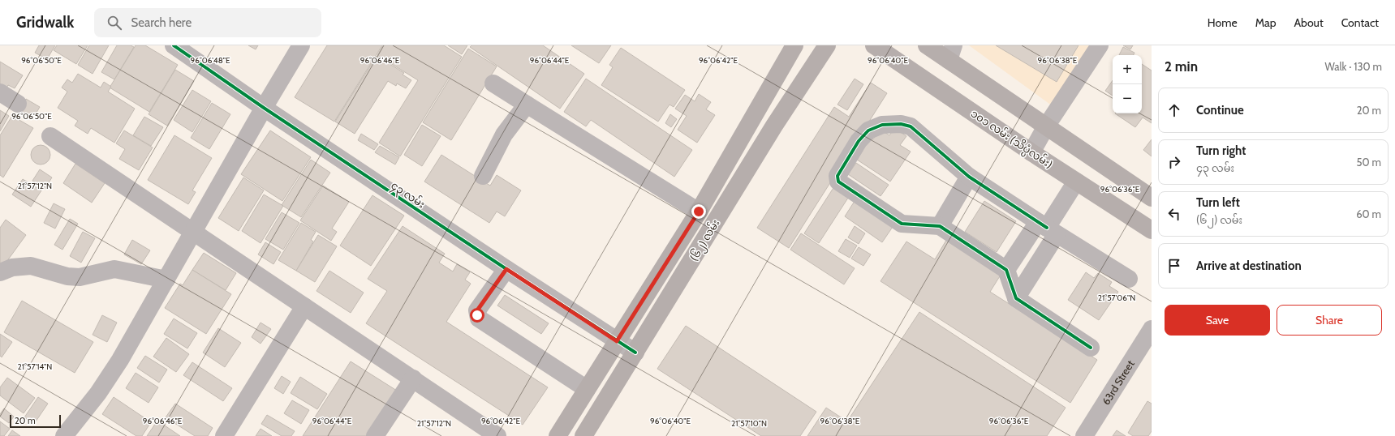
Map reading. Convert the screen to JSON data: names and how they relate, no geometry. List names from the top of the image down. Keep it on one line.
{"streets":{"main road":["၁၀၁ လမ်း (သိပ္ပံလမ်း)","(၆၂) လမ်း"],"street":["၄၃ လမ်း","63rd Street"]},"crossings":[["၄၃ လမ်း","(၆၂) လမ်း"]],"scale_bar":"20 m","page":{"header":"Gridwalk","search":"Search here","nav":["Home","Map","About","Contact"],"heading":["2 min","Walk · 130 m"],"map_buttons":["+","−"],"list":[["Continue","20 m"],["Turn right","၄၃ လမ်း","50 m"],["Turn left","(၆၂) လမ်း","60 m"],"Arrive at destination"],"buttons":["Save","Share"],"scale":"20 m"},"coordinates":["96°06'50\"E","96°06'46\"E","96°06'44\"E","96°06'42\"E","96°06'40\"E","96°06'38\"E","96°06'48\"E","21°57'12\"N","96°06'36\"E","21°57'06\"N","21°57'14\"N","21°57'10\"N"]}
